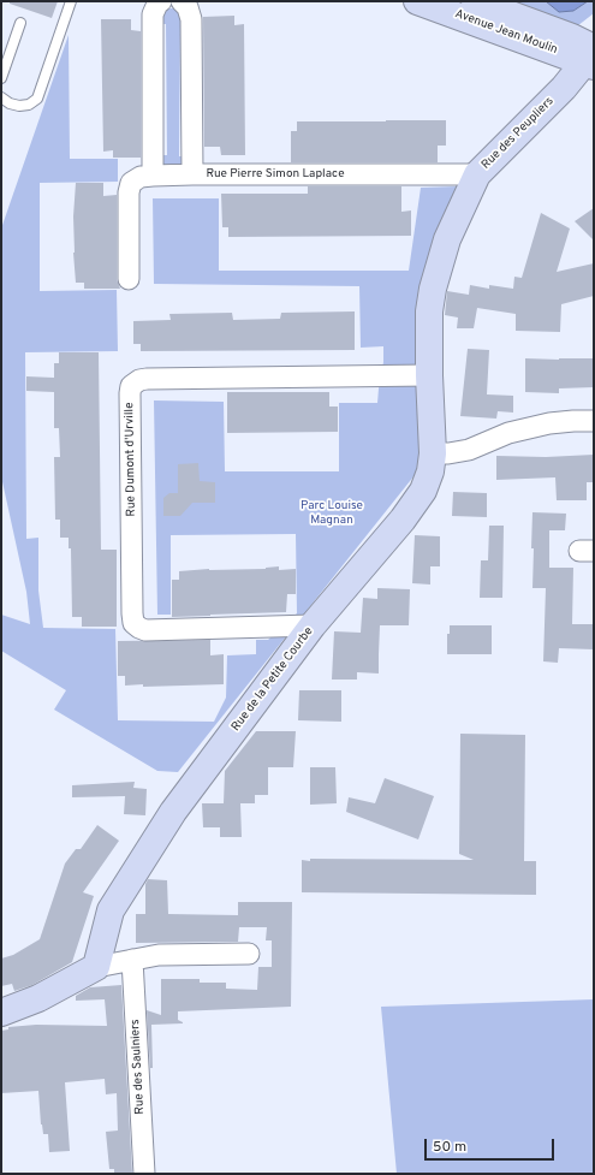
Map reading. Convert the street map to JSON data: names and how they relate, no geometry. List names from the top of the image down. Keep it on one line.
{"streets":{"street":["Avenue Jean Moulin","Rue des Peupliers","Rue Pierre Simon Laplace","Rue Dumont d'Urville","Rue de la Petite Courbe","Rue des Saulniers"]},"crossings":[["Avenue Jean Moulin","Rue des Peupliers"],["Rue des Peupliers","Rue Pierre Simon Laplace"],["Rue des Peupliers","Rue Dumont d'Urville"],["Rue des Peupliers","Rue de la Petite Courbe"],["Rue Dumont d'Urville","Rue de la Petite Courbe"]],"parks":["Parc Louise Magnan"],"scale_bar":"50 m"}
